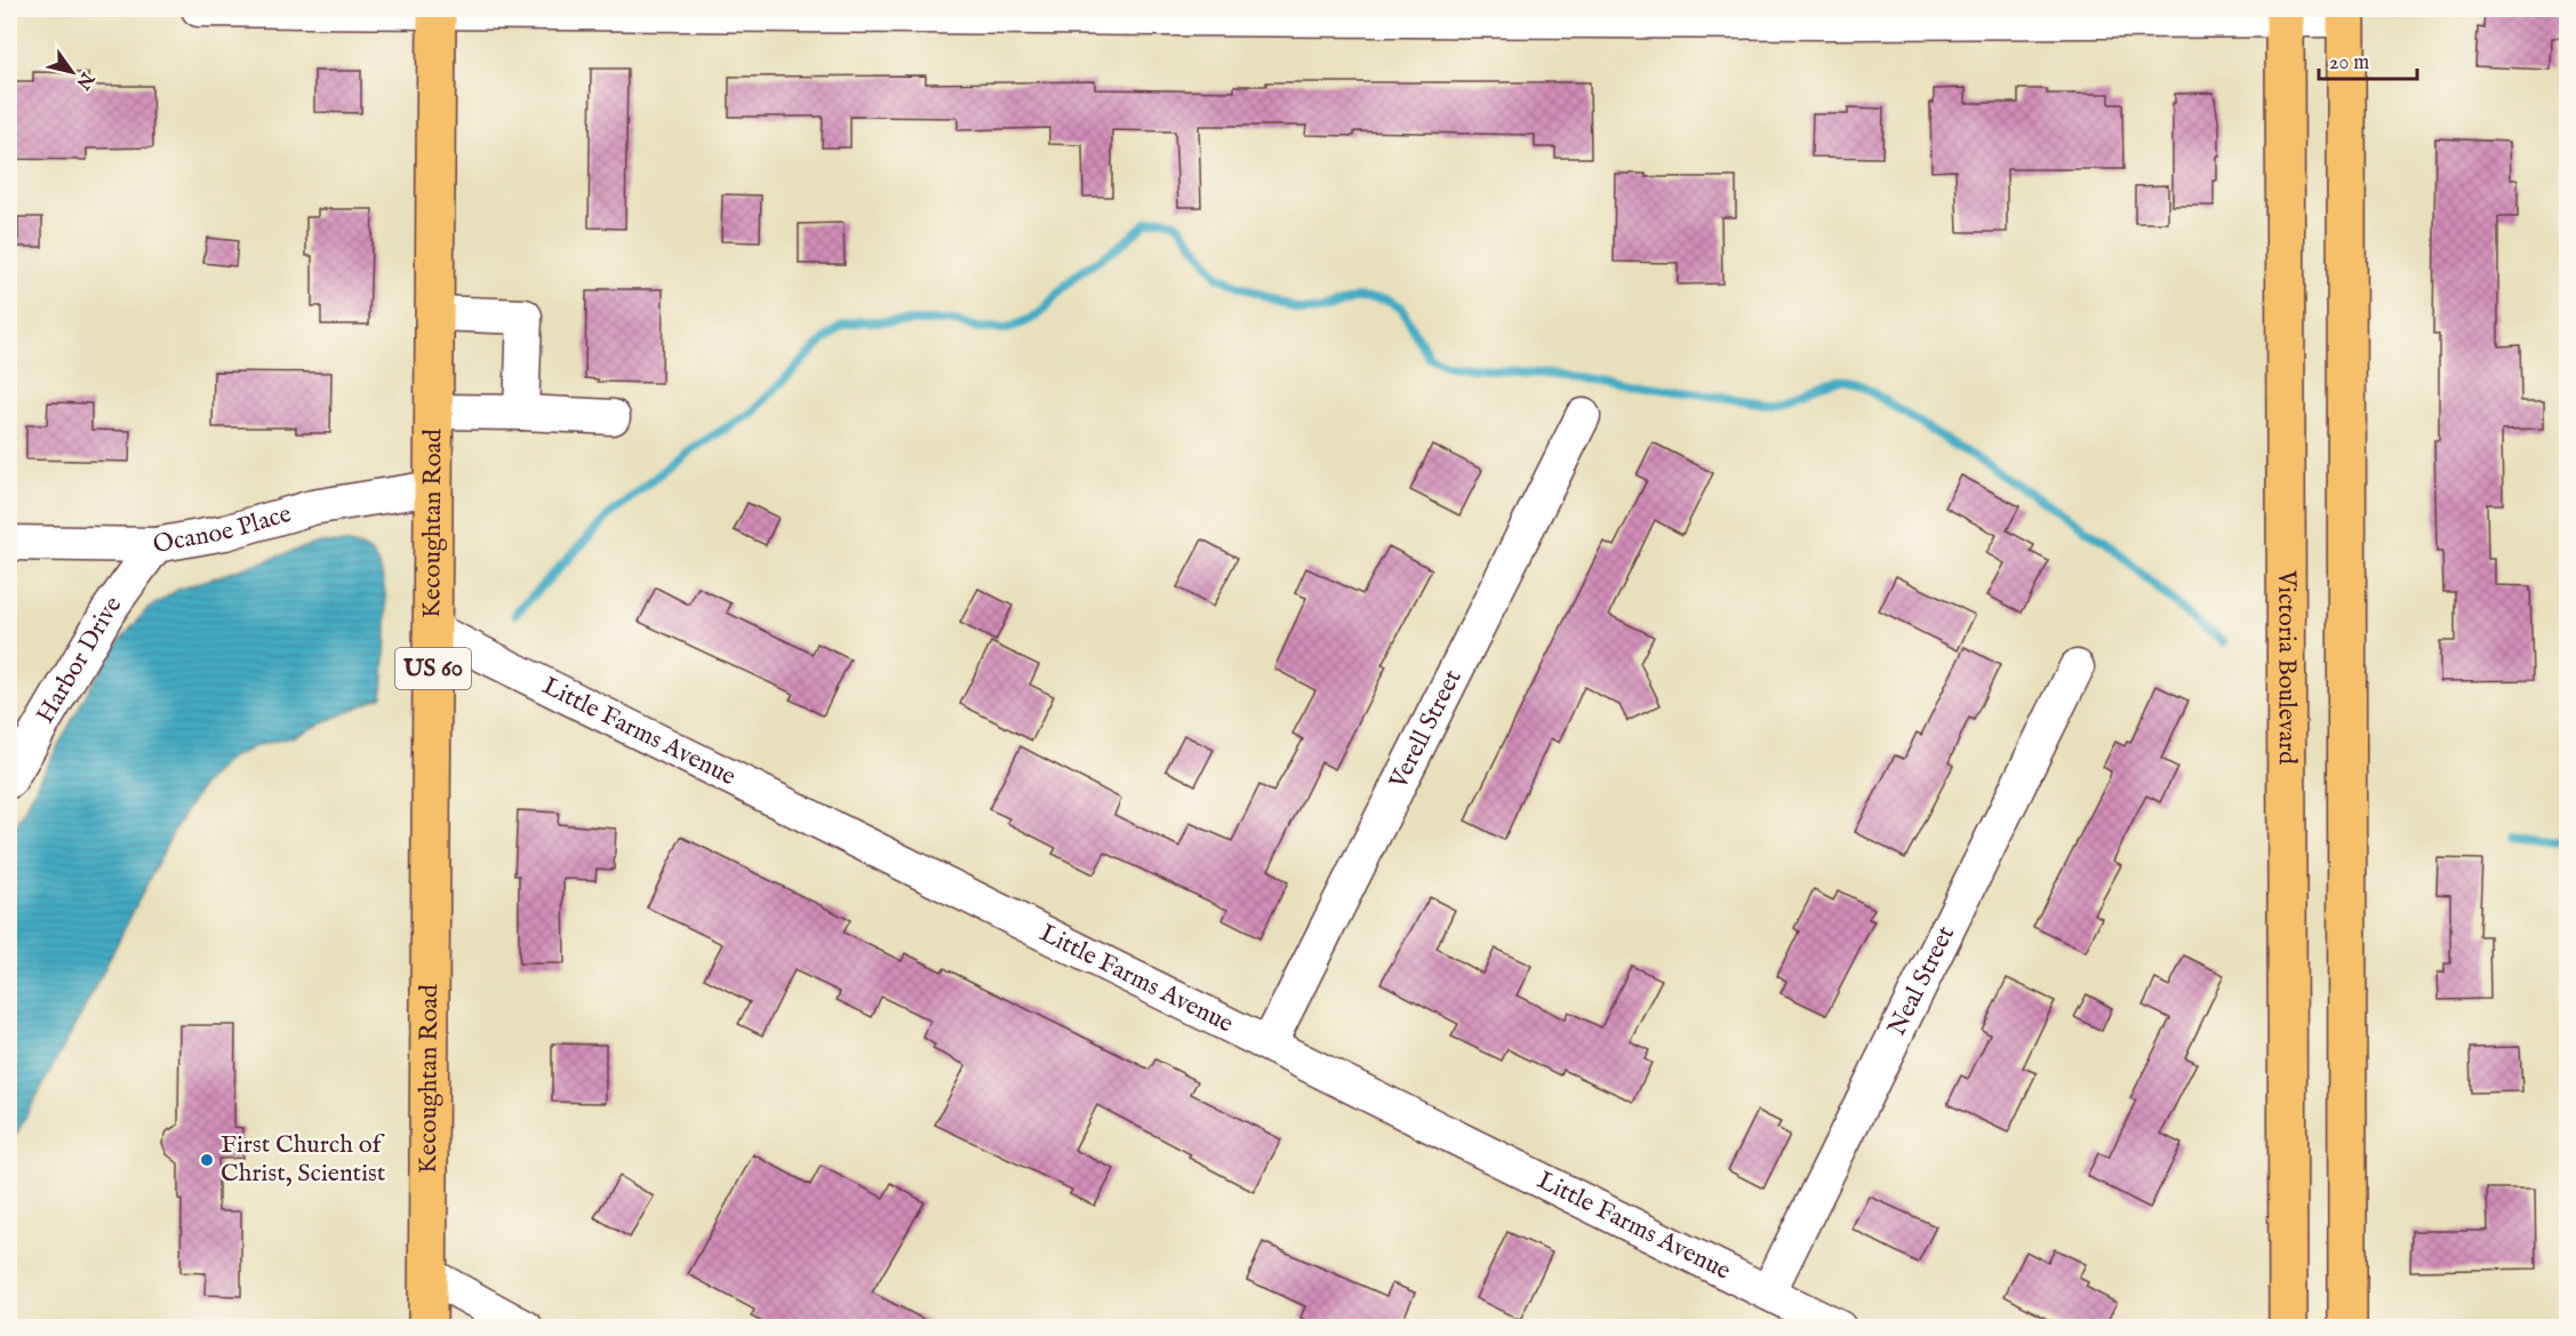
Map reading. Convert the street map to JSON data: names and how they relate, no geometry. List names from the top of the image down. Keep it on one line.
{"streets":{"main road":["Kecoughtan Road","Victoria Boulevard","US 60"],"street":["Ocanoe Place","Harbor Drive","Verell Street","Little Farms Avenue","Neal Street"]},"crossings":[["Kecoughtan Road","Ocanoe Place"],["Kecoughtan Road","Little Farms Avenue"],["Ocanoe Place","Harbor Drive"],["Verell Street","Little Farms Avenue"],["Little Farms Avenue","Neal Street"]],"places":["First Church of Christ, Scientist"],"scale_bar":"20 m","north":"bottom right"}
